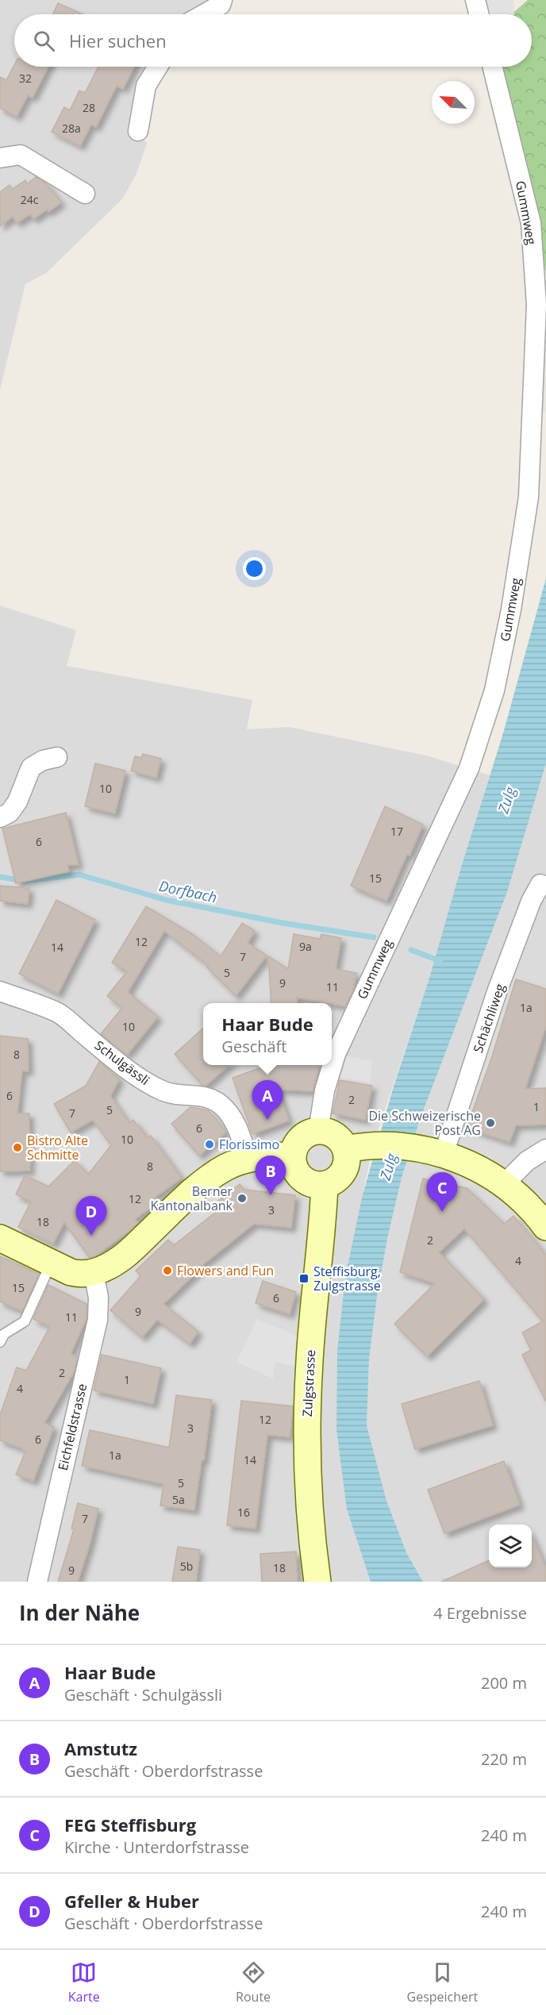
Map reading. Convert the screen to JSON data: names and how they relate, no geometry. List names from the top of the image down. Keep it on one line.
{"streets":{"main road":["Zulgstrasse"],"street":["Gummweg","Schächliweg","Schulgässli","Eichfeldstrasse"]},"crossings":[["Gummweg","Zulgstrasse"]],"water":["Zulg","Dorfbach"],"places":{"other":["Die Schweizerische Post AG","Florissimo","Bistro Alte Schmitte","Berner Kantonalbank","Flowers and Fun"],"transit":["Steffisburg, Zulgstrasse"]},"house_numbers":["32","28","28a","24c","10","17","6","15","12","9a","14","7","5","9","11","1a","10","8","6","2","1","5","7","6","10","8","12","3","18","2","4","15","6","9","11","2","1","4","12","3","6","1a","14","5","5a","16","7","5b","18","9"],"north":"top left","page":{"search":"Hier suchen","popup":["Haar Bude","Geschäft"],"pins":["A","B","C","D"],"heading":["In der Nähe","4 Ergebnisse"],"list":[{"mark":"A","name":"Haar Bude","note":"Geschäft · Schulgässli","value":"200 m"},{"mark":"B","name":"Amstutz","note":"Geschäft · Oberdorfstrasse","value":"220 m"},{"mark":"C","name":"FEG Steffisburg","note":"Kirche · Unterdorfstrasse","value":"240 m"},{"mark":"D","name":"Gfeller & Huber","note":"Geschäft · Oberdorfstrasse","value":"240 m"}],"nav":["Karte","Route","Gespeichert"]}}
